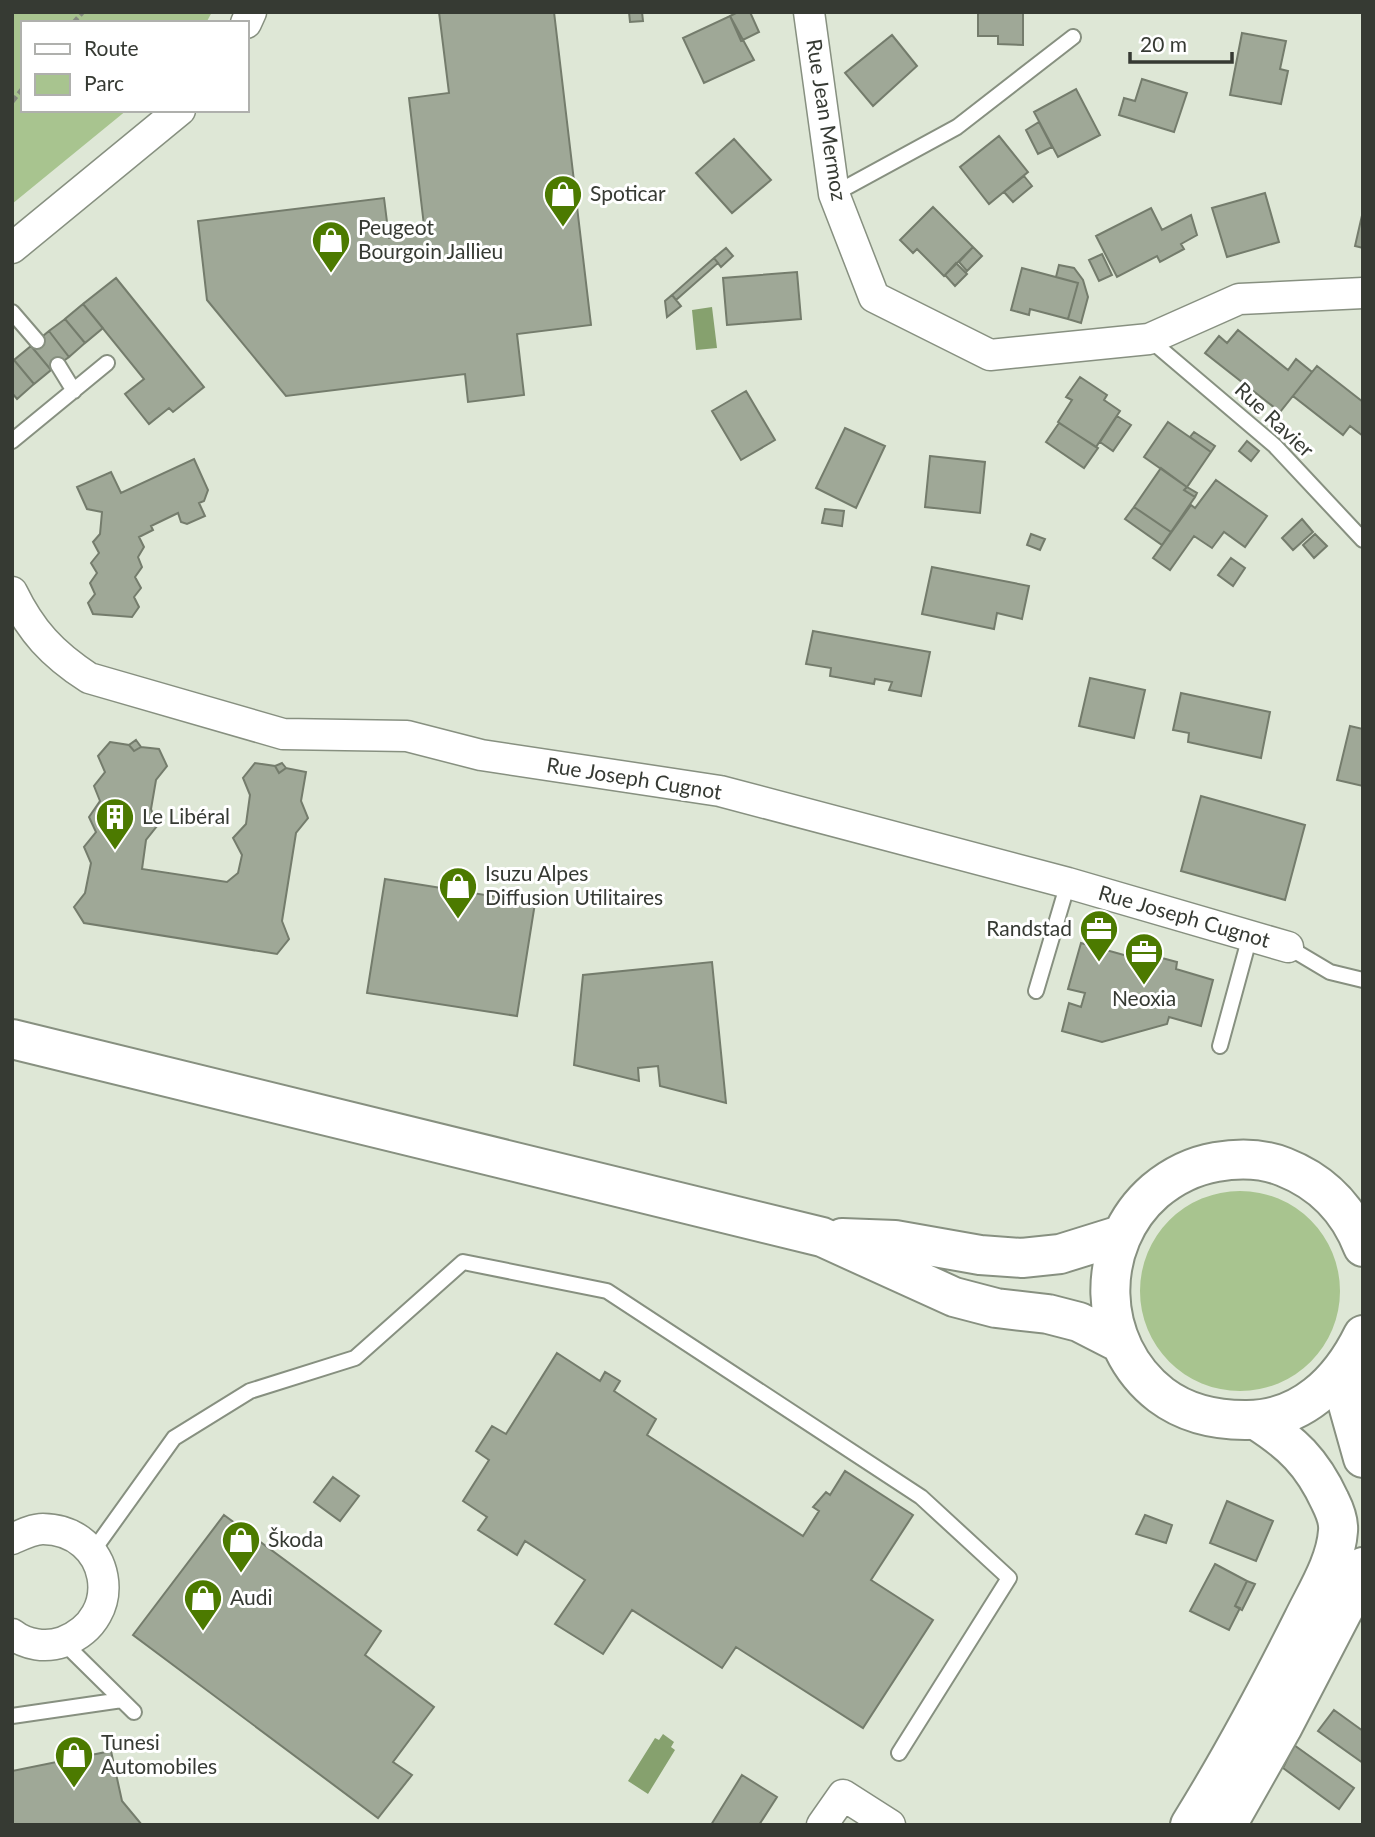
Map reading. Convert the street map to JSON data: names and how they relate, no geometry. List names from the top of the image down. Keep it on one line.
{"streets":{"street":["Rue Jean Mermoz","Rue Joseph Cugnot"],"lane":["Rue Ravier"]},"crossings":[["Rue Jean Mermoz","Rue Ravier"]],"places":{"shop":["Spoticar","Peugeot Bourgoin Jallieu","Isuzu Alpes Diffusion Utilitaires","Škoda","Audi","Tunesi Automobiles"],"building":["Le Libéral"],"office":["Randstad","Neoxia"]},"legend":["Route","Parc"],"scale_bar":"20 m"}
